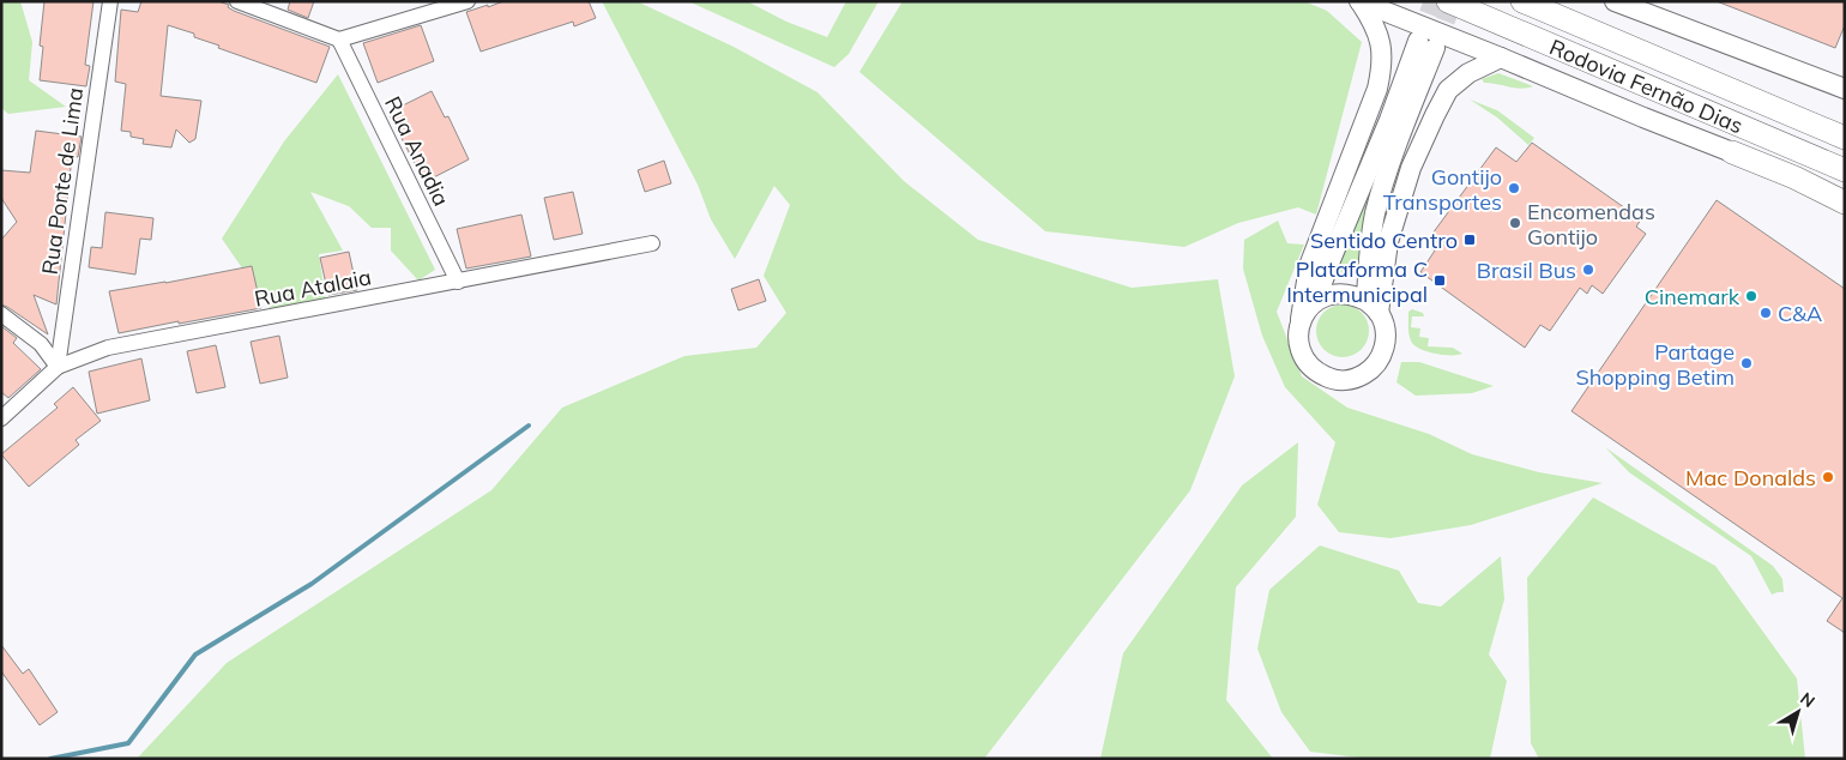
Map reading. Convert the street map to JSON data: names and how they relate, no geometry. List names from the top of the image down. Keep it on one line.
{"streets":{"highway":["Rodovia Fernão Dias"],"street":["Rua Anadia","Rua Ponte de Lima","Rua Atalaia"]},"crossings":[["Rua Anadia","Rua Atalaia"],["Rua Ponte de Lima","Rua Atalaia"]],"places":{"other":["Gontijo Transportes","Encomendas Gontijo","Brasil Bus","Cinemark","C&A","Partage Shopping Betim","Mac Donalds"],"transit":["Sentido Centro","Plataforma C Intermunicipal"]},"north":"top right"}
